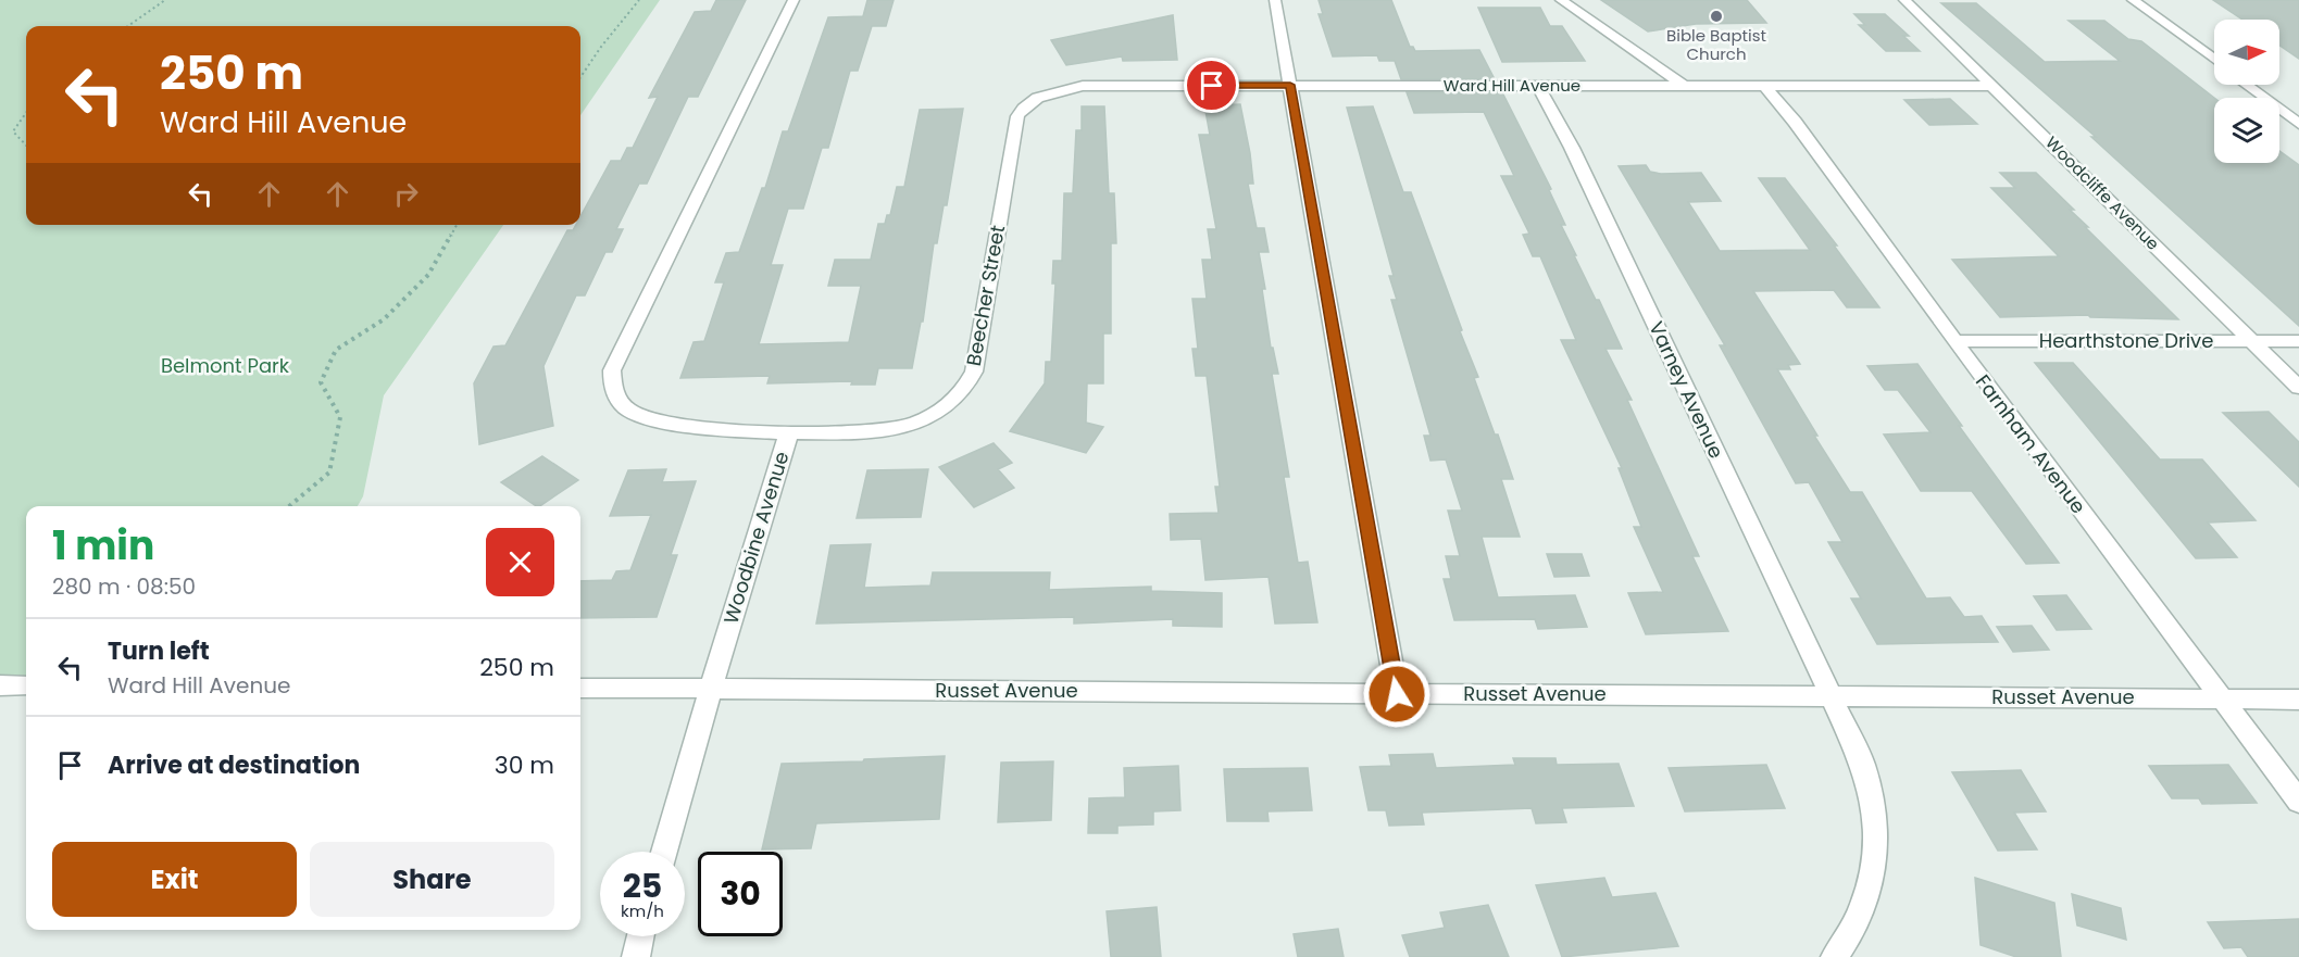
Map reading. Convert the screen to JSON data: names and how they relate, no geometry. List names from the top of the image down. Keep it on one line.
{"streets":{"street":["Ward Hill Avenue","Woodcliffe Avenue","Beecher Street","Hearthstone Drive","Varney Avenue","Farnham Avenue","Woodbine Avenue","Russet Avenue"]},"crossings":[["Ward Hill Avenue","Woodcliffe Avenue"],["Ward Hill Avenue","Beecher Street"],["Ward Hill Avenue","Varney Avenue"],["Ward Hill Avenue","Farnham Avenue"],["Woodcliffe Avenue","Hearthstone Drive"],["Beecher Street","Woodbine Avenue"],["Hearthstone Drive","Farnham Avenue"],["Varney Avenue","Russet Avenue"],["Farnham Avenue","Russet Avenue"],["Woodbine Avenue","Russet Avenue"]],"parks":["Belmont Park"],"places":["Bible Baptist Church"],"north":"right","page":{"turn":["250 m","Ward Hill Avenue"],"heading":["1 min","280 m · 08:50"],"list":[{"name":"Turn left","note":"Ward Hill Avenue","value":"250 m"},{"name":"Arrive at destination","value":"30 m"}],"buttons":["Exit","Share"],"speed":"25 km/h","limit":"30"}}
